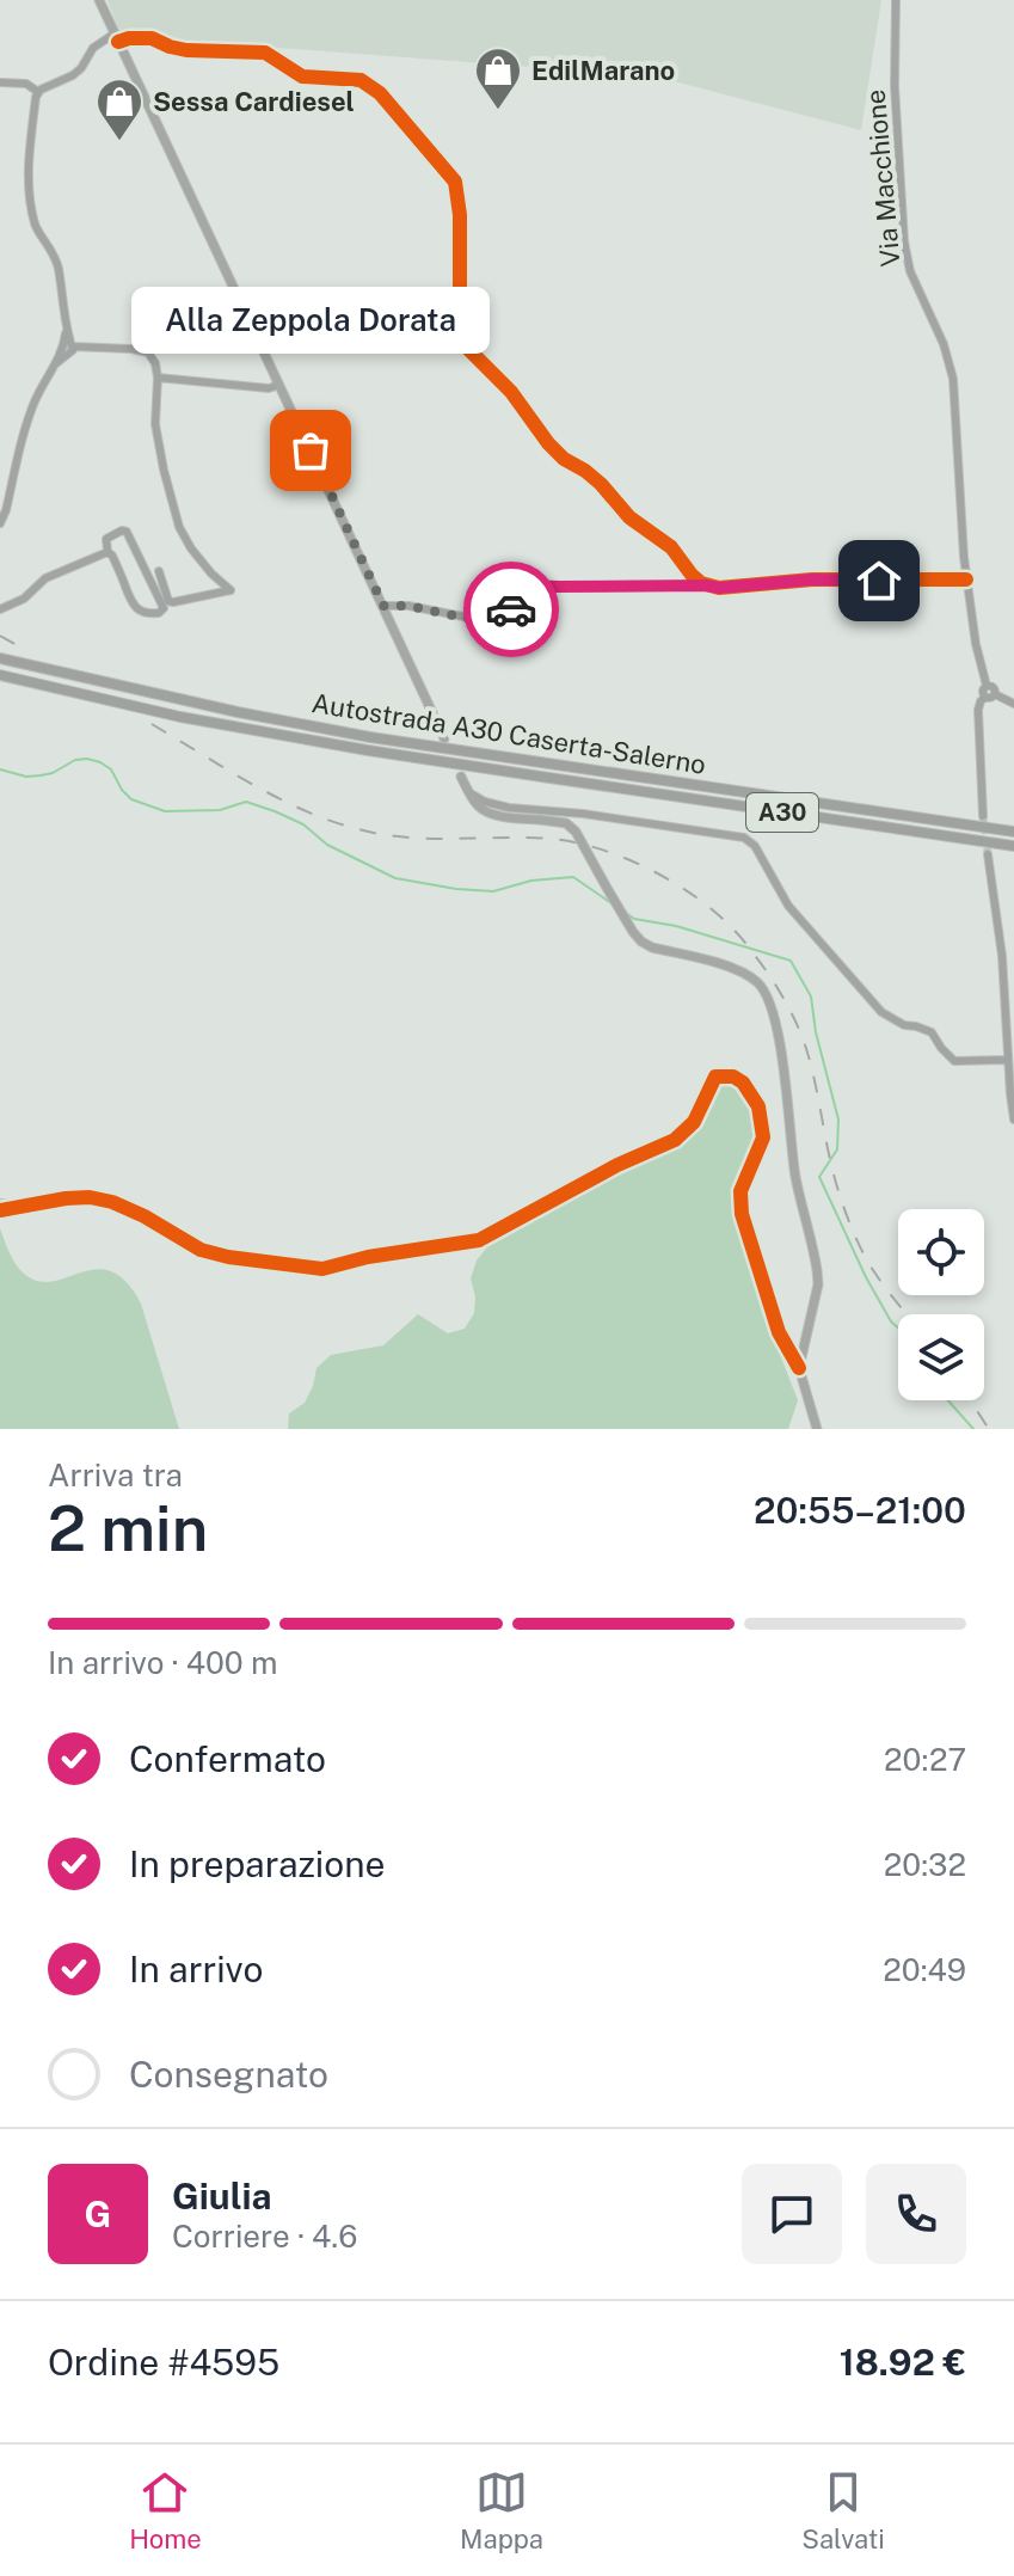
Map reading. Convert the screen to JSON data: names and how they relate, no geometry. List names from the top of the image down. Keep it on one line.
{"streets":{"highway":["Autostrada A30 Caserta-Salerno","A30"],"street":["Via Macchione"]},"places":{"shop":["EdilMarano","Sessa Cardiesel"],"other":["Alla Zeppola Dorata"]},"page":{"bubble":"Alla Zeppola Dorata","heading":["2 min","Arriva tra","20:55–21:00"],"panel":["Giulia","Corriere · 4.6","Ordine #4595","18.92 €"],"bar":"In arrivo · 400 m","list":[["Confermato","20:27"],["In preparazione","20:32"],["In arrivo","20:49"],"Consegnato"],"round":"G","tabs":["Home","Mappa","Salvati"]}}
